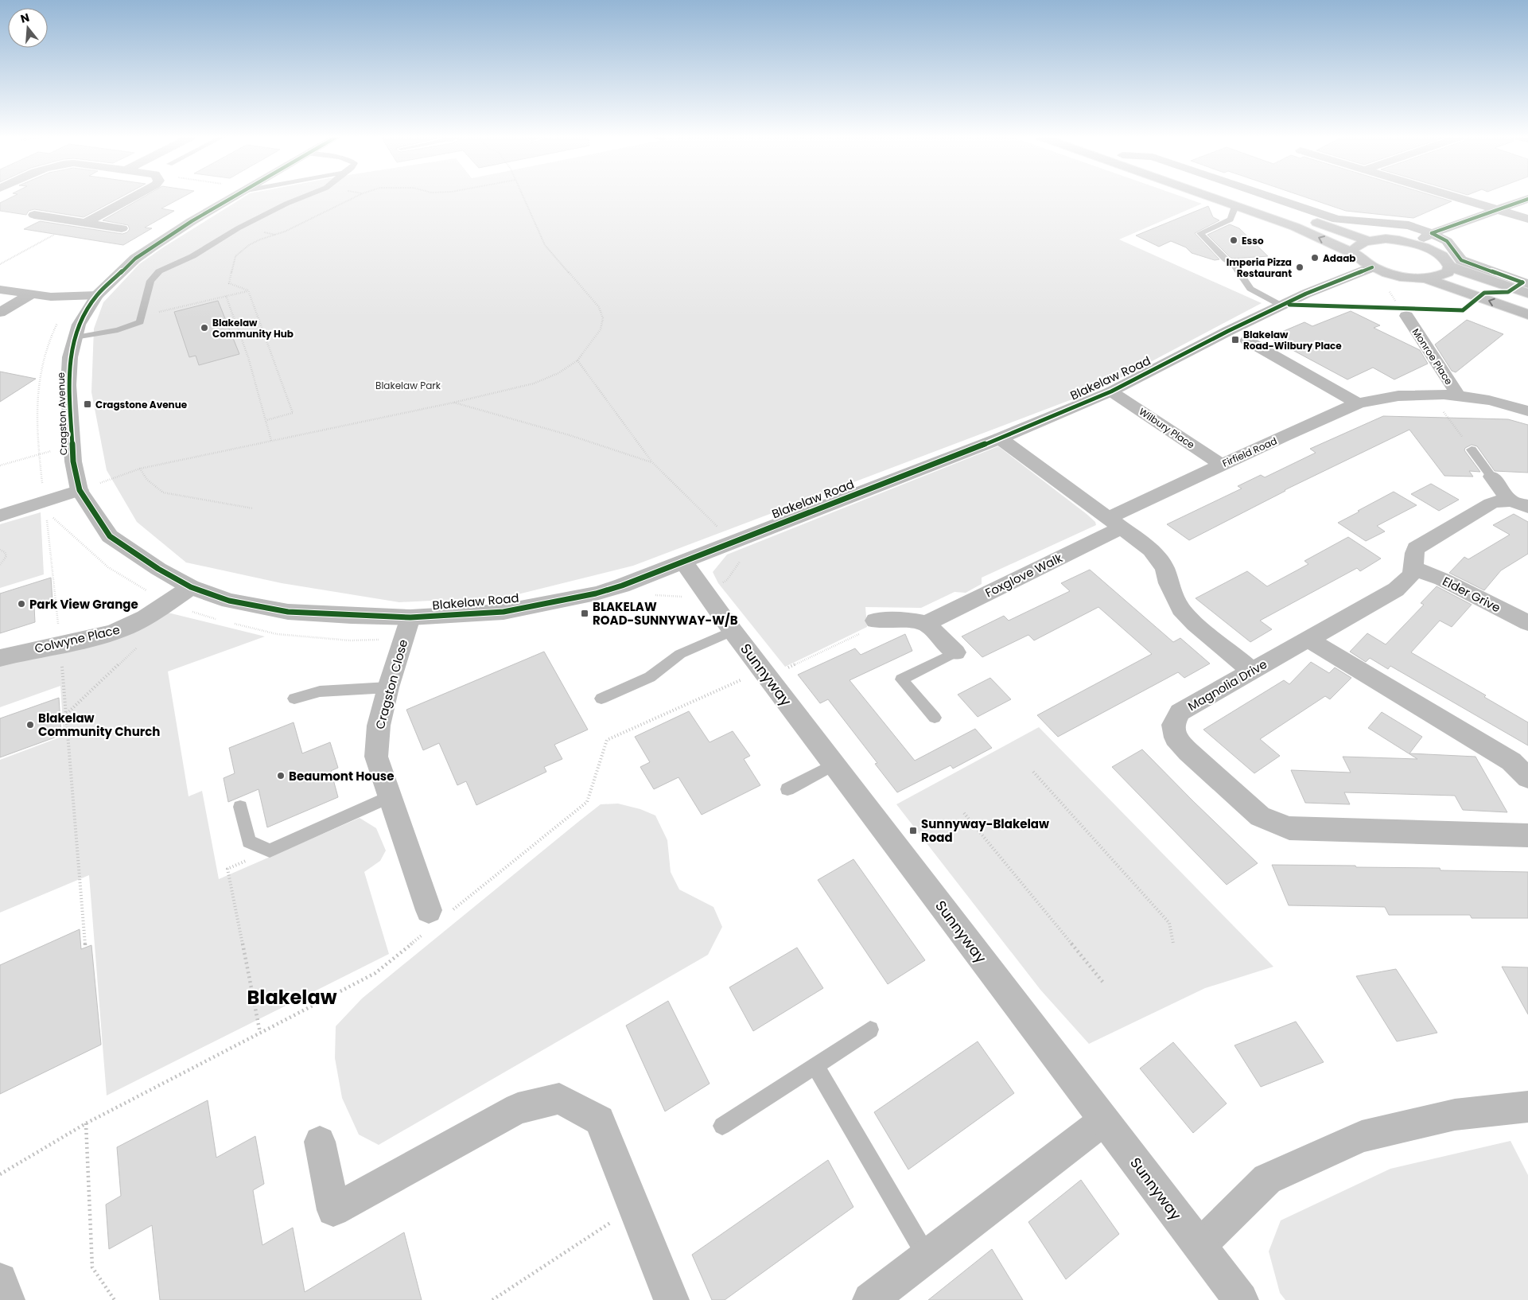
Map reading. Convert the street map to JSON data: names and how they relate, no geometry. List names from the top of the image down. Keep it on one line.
{"streets":{"main road":["Monroe Place","Blakelaw Road","Cragston Avenue","Wilbury Place","Firfield Road","Foxglove Walk","Elder Grive","Colwyne Place","Sunnyway","Cragston Close","Magnolia Drive"]},"crossings":[["Monroe Place","Firfield Road"],["Blakelaw Road","Cragston Avenue"],["Blakelaw Road","Wilbury Place"],["Blakelaw Road","Sunnyway"],["Blakelaw Road","Cragston Close"],["Cragston Avenue","Colwyne Place"],["Wilbury Place","Firfield Road"],["Firfield Road","Foxglove Walk"],["Elder Grive","Magnolia Drive"]],"districts":["Blakelaw"],"parks":["Blakelaw Park"],"places":{"other":["Esso","Adaab","Imperia Pizza Restaurant","Blakelaw Community Hub","Park View Grange","Blakelaw Community Church","Beaumont House"],"transit":["Blakelaw Road-Wilbury Place","Cragstone Avenue","BLAKELAW ROAD-SUNNYWAY-W/B","Sunnyway-Blakelaw Road"]},"north":"top"}
